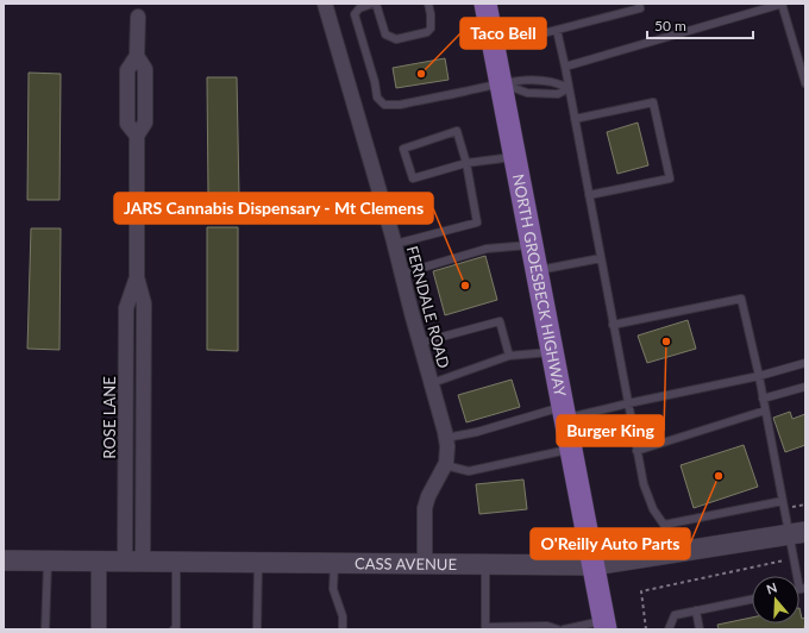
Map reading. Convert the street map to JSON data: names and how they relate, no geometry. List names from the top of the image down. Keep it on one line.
{"streets":{"main road":["NORTH GROESBECK HIGHWAY","CASS AVENUE"],"street":["FERNDALE ROAD","ROSE LANE"]},"crossings":[["NORTH GROESBECK HIGHWAY","CASS AVENUE"],["FERNDALE ROAD","CASS AVENUE"],["ROSE LANE","CASS AVENUE"]],"places":["Taco Bell","JARS Cannabis Dispensary - Mt Clemens","Burger King","O'Reilly Auto Parts"],"scale_bar":"50 m","north":"top"}
